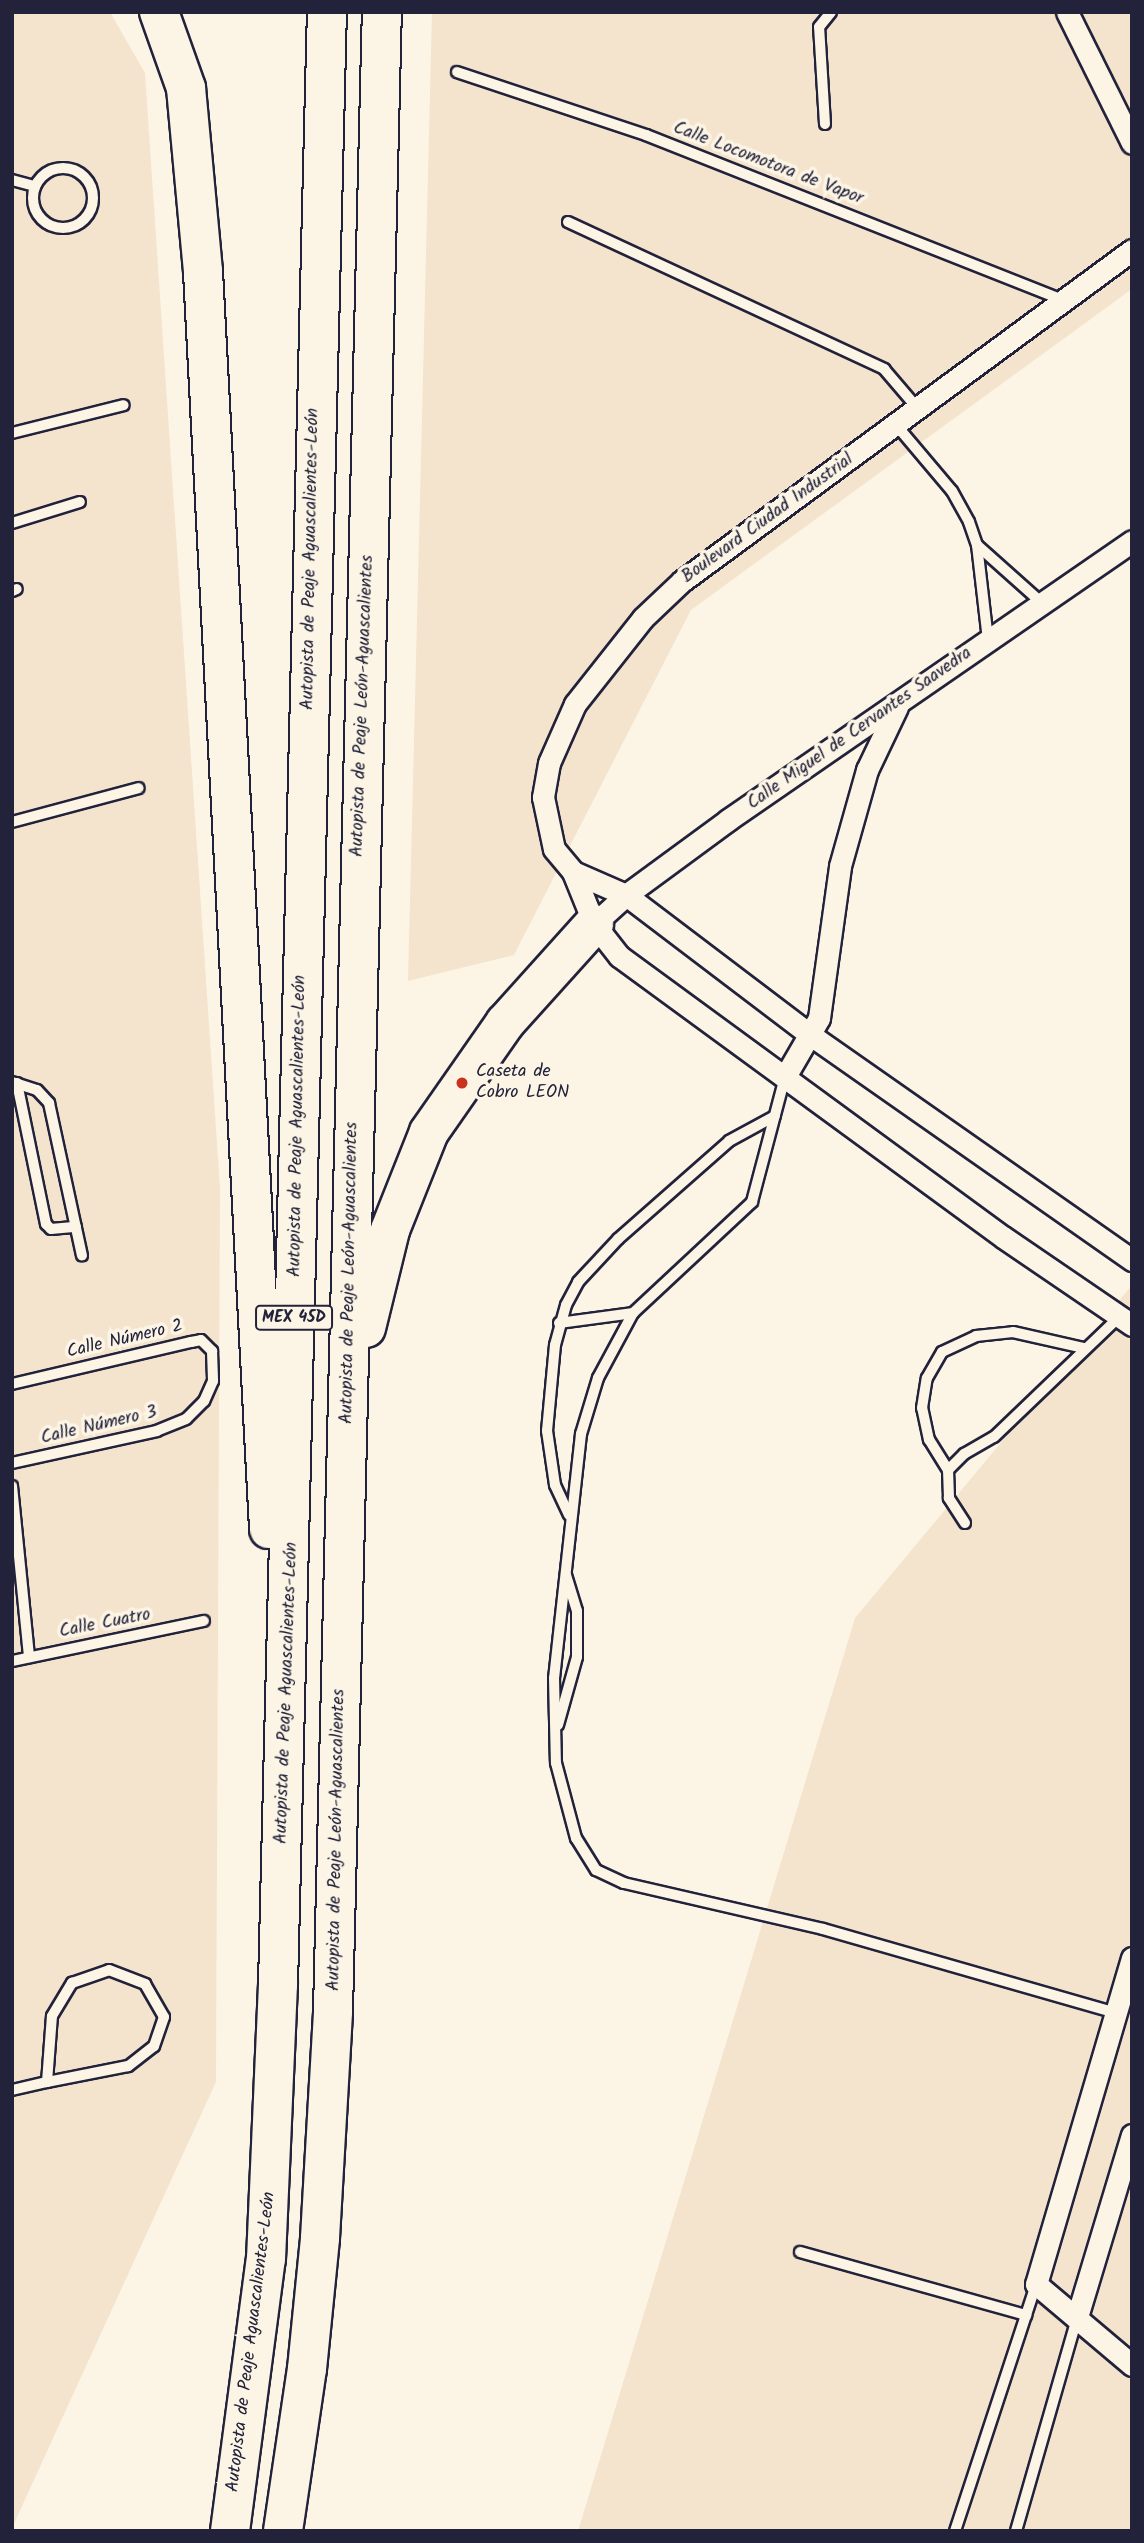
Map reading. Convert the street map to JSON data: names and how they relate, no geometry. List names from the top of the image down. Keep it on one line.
{"streets":{"highway":["Autopista de Peaje Aguascalientes-León","Autopista de Peaje León-Aguascalientes","MEX 45D"],"street":["Boulevard Ciudad Industrial","Calle Miguel de Cervantes Saavedra"],"lane":["Calle Locomotora de Vapor","Calle Número 2","Calle Número 3","Calle Cuatro"]},"crossings":[["Calle Locomotora de Vapor","Boulevard Ciudad Industrial"],["Boulevard Ciudad Industrial","Calle Miguel de Cervantes Saavedra"],["Calle Número 2","Calle Número 3"]],"places":["Caseta de Cobro LEON"]}
